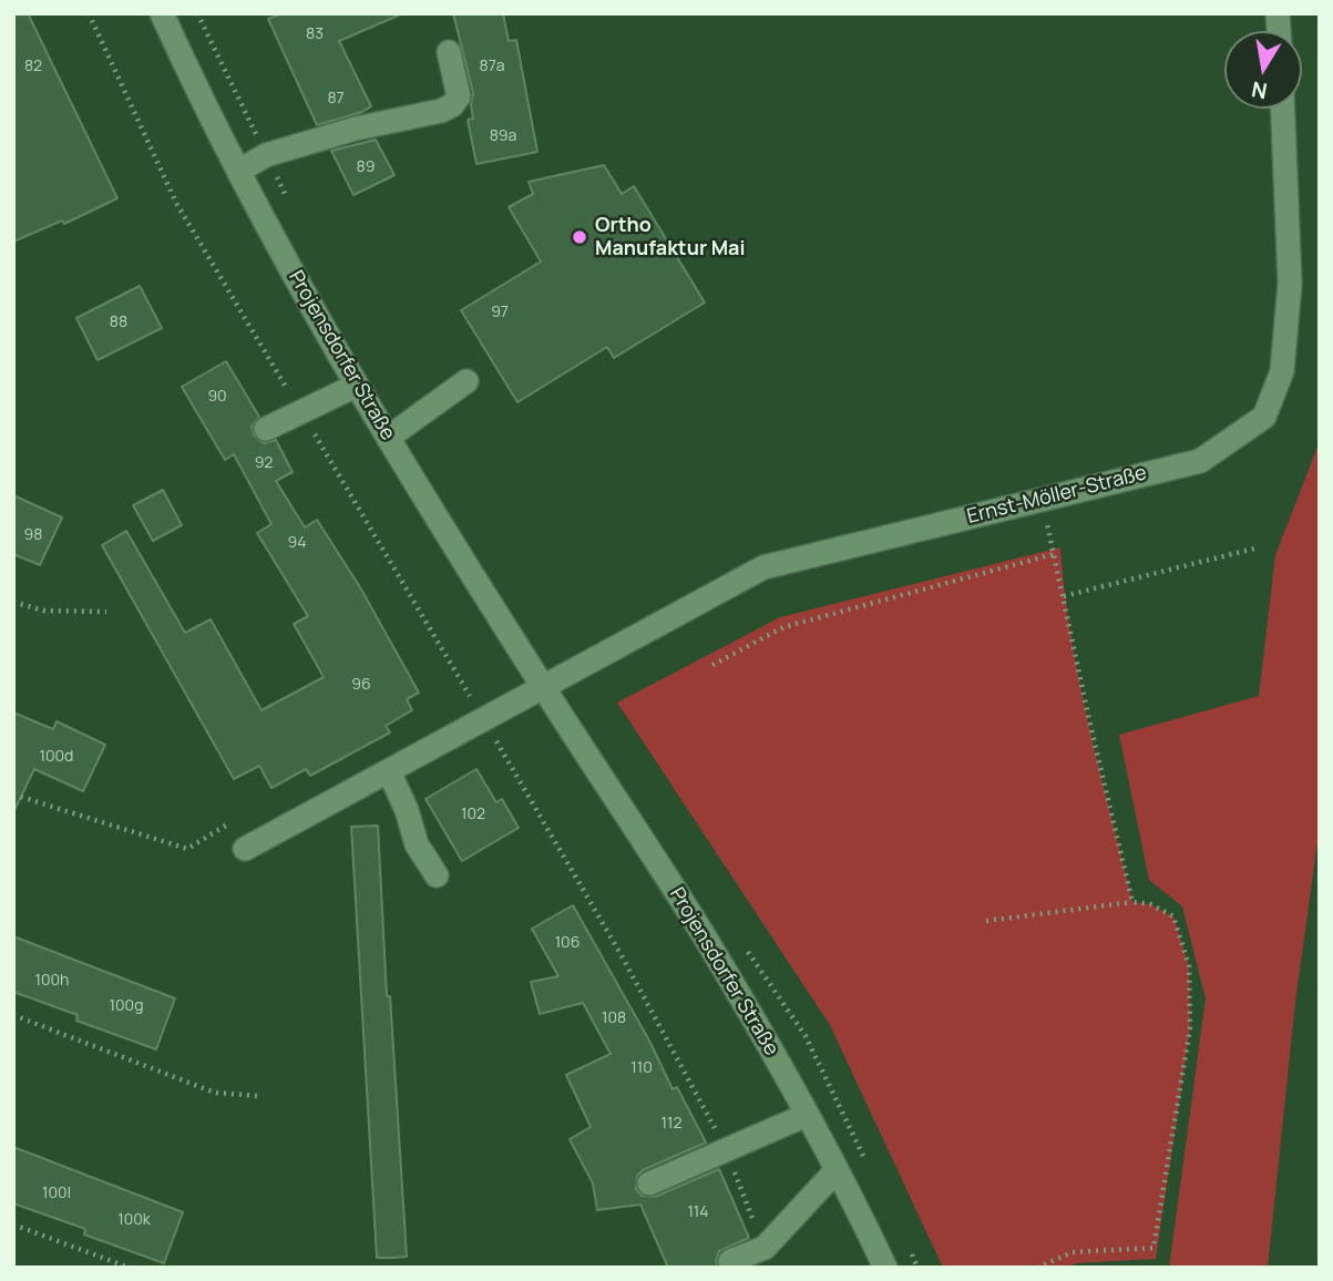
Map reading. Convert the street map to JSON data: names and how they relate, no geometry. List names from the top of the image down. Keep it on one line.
{"streets":{"street":["Projensdorfer Straße","Ernst-Möller-Straße"]},"crossings":[["Projensdorfer Straße","Ernst-Möller-Straße"]],"places":["Ortho Manufaktur Mai"],"house_numbers":["83","82","87a","87","89a","89","97","88","90","92","98","94","96","100d","102","106","100h","100g","108","110","112","100l","114","100k"],"north":"bottom"}
